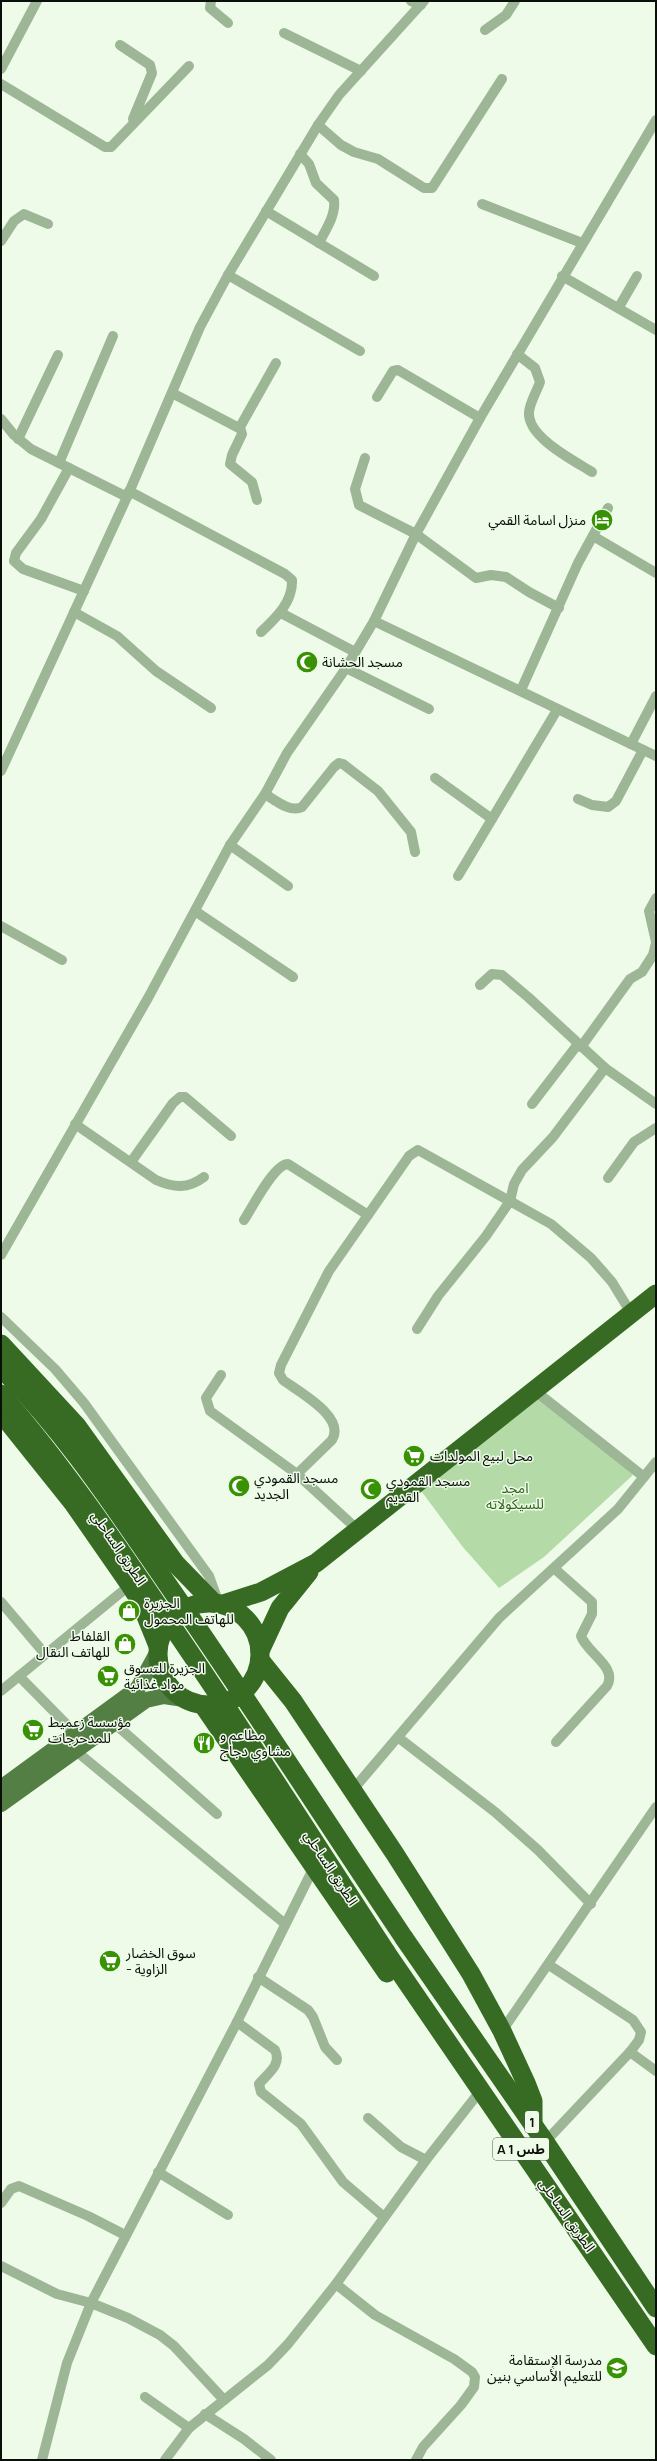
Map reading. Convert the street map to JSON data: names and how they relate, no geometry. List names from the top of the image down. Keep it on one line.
{"streets":{"highway":["الطريق الساحلي","1","A 1 طس"]},"parks":["امجد للسيكولاته"],"places":{"hotel":["منزل اسامة القمي"],"mosque":["مسجد الحشانة","مسجد القمودي الجديد","مسجد القمودي القديم"],"supermarket":["محل لبيع المولدات","الجزيرة للتسوق مواد غذائية","مؤسسة زعميط للمدحرجات","سوق الخضار - الزاوية"],"shop":["الجزيرة للهاتف المحمول","القلفاط للهاتف النقال"],"restaurant":["مطاعم و مشاوي دجاج"],"school or university":["مدرسة اﻹستقامة للتعليم اﻷساسي بنين"]}}
